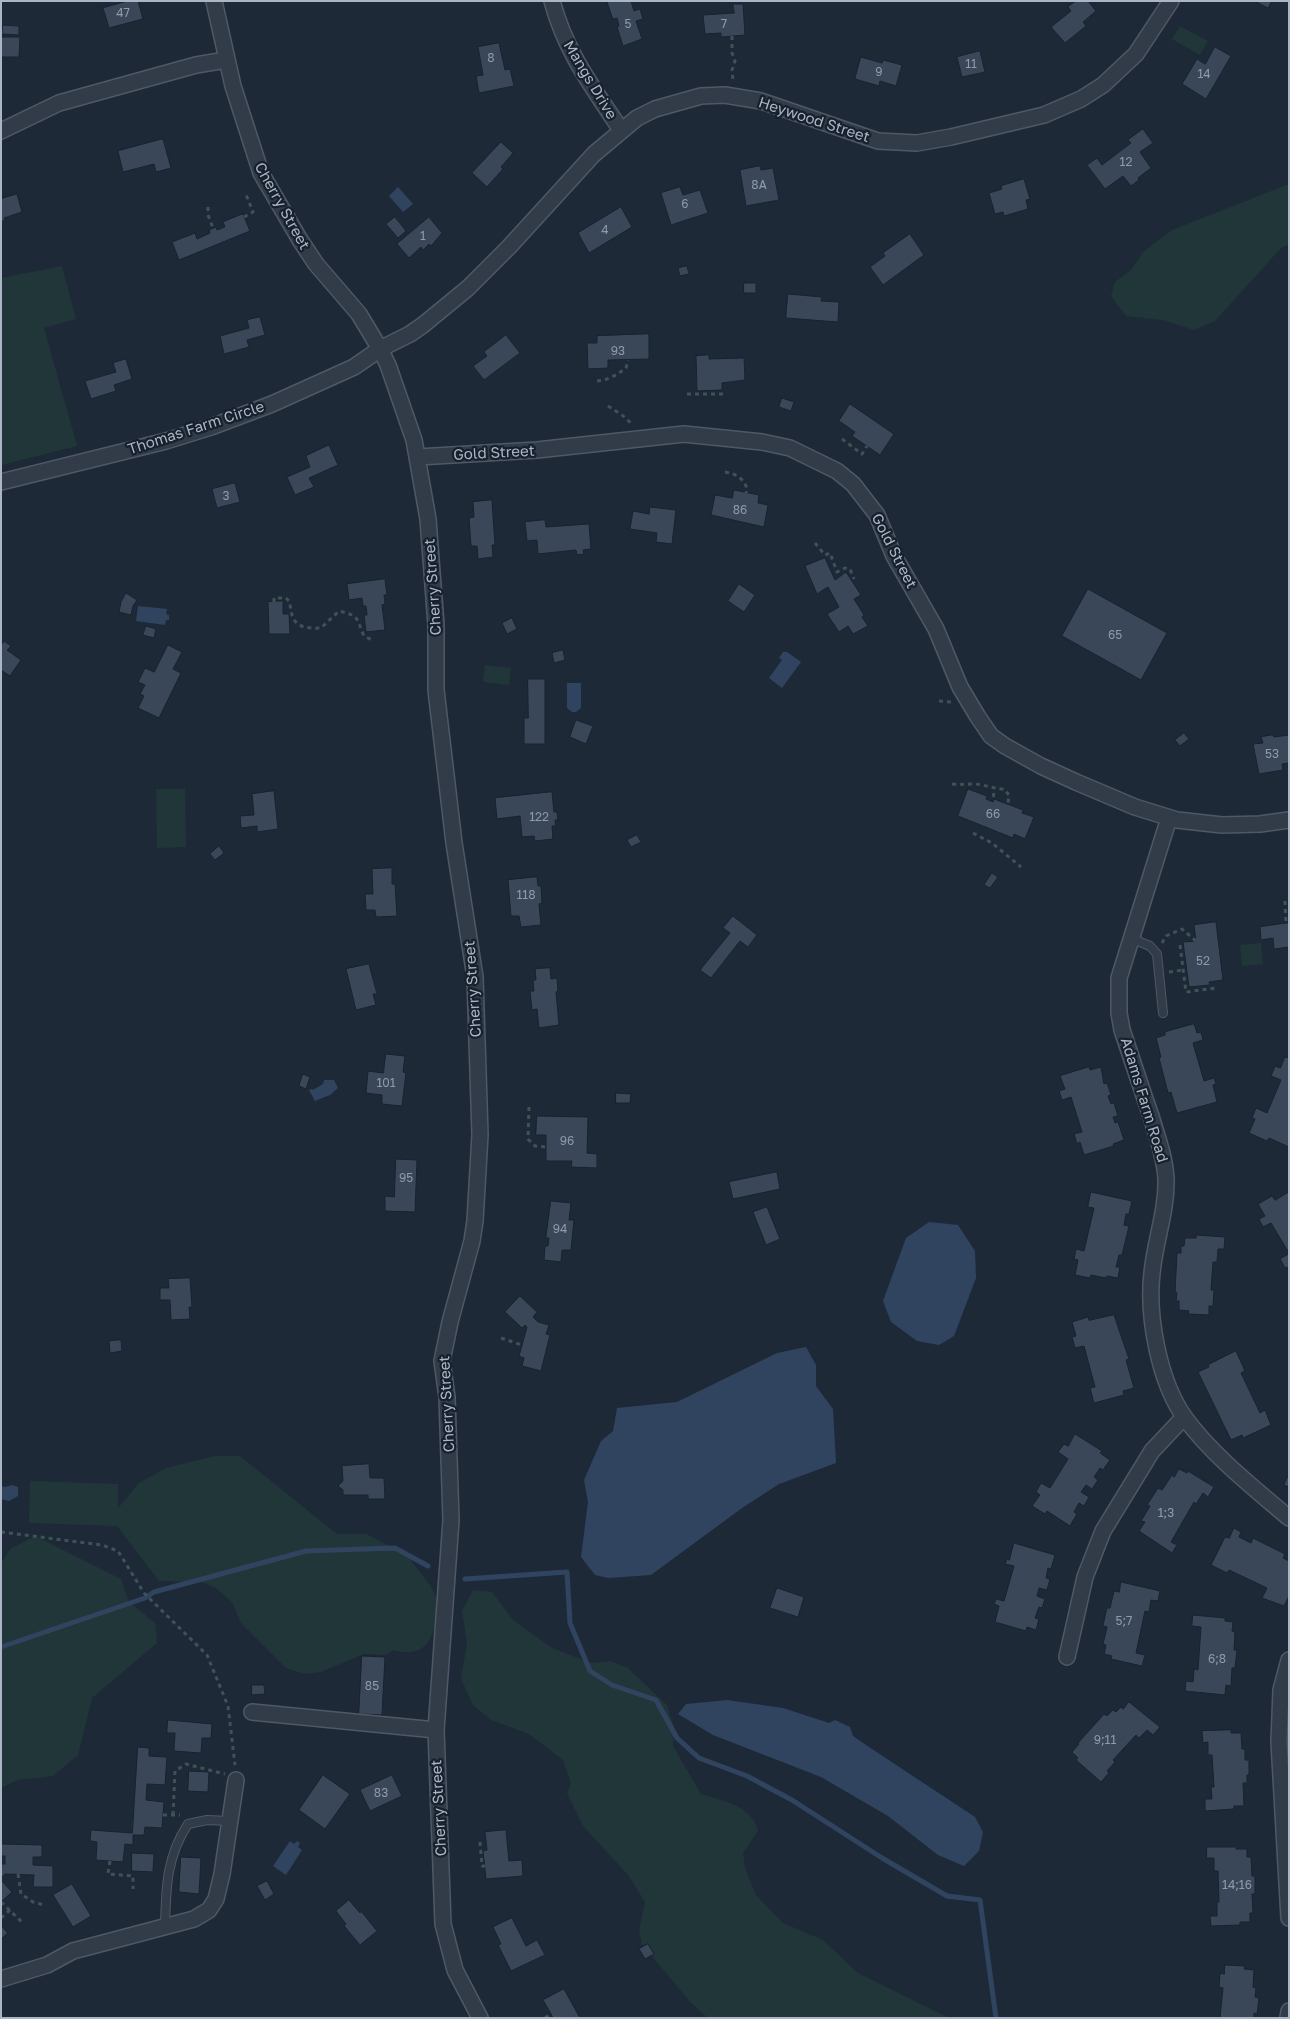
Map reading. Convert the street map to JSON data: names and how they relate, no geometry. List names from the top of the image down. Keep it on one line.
{"streets":{"street":["Mangs Drive","Heywood Street","Cherry Street","Thomas Farm Circle","Gold Street","Adams Farm Road"]},"crossings":[["Mangs Drive","Heywood Street"],["Heywood Street","Cherry Street"],["Heywood Street","Thomas Farm Circle"],["Cherry Street","Thomas Farm Circle"],["Cherry Street","Gold Street"],["Gold Street","Adams Farm Road"]],"house_numbers":["47","5","7","8","11","9","14","12","8A","6","4","1","93","3","86","65","53","66","122","118","52","101","96","95","94","1;3","5;7","6;8","85","9;11","83","14;16"]}
